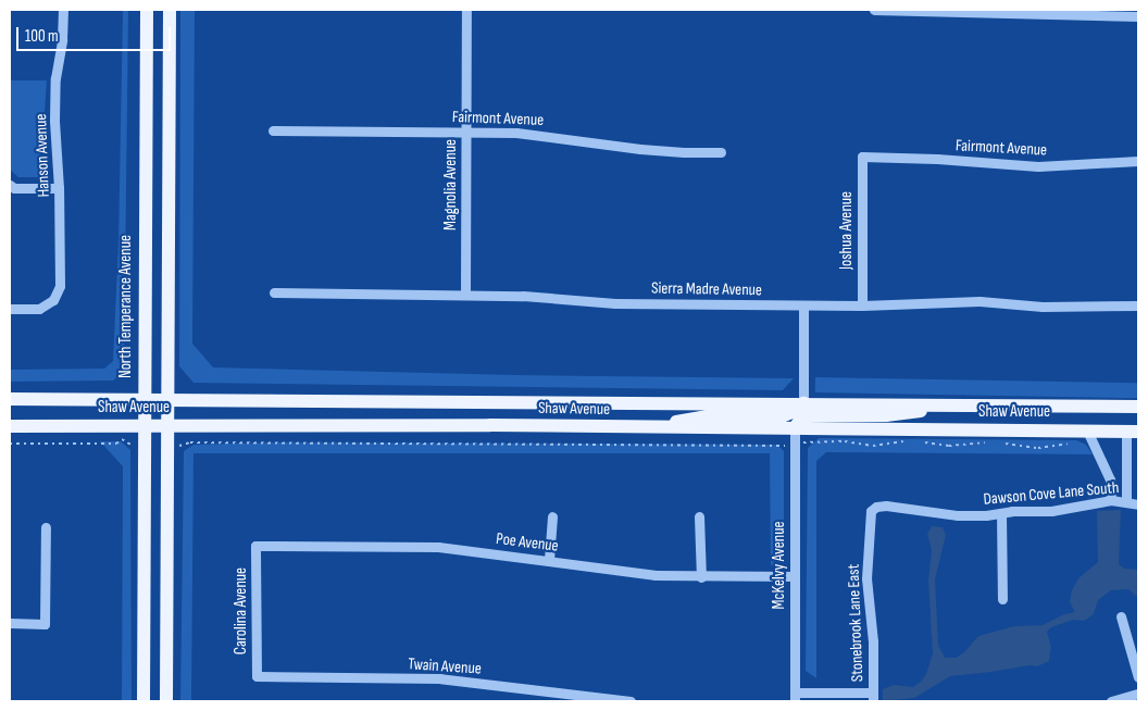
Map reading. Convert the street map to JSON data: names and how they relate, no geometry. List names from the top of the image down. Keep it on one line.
{"streets":{"main road":["North Temperance Avenue","Shaw Avenue"],"street":["Fairmont Avenue","Hanson Avenue","Magnolia Avenue","Joshua Avenue","Sierra Madre Avenue","Dawson Cove Lane South","Poe Avenue","McKelvy Avenue","Carolina Avenue","Stonebrook Lane East","Twain Avenue"]},"crossings":[["Fairmont Avenue","Magnolia Avenue"],["Fairmont Avenue","Joshua Avenue"],["Magnolia Avenue","Sierra Madre Avenue"],["Joshua Avenue","Sierra Madre Avenue"],["North Temperance Avenue","Shaw Avenue"],["Shaw Avenue","McKelvy Avenue"],["Dawson Cove Lane South","Stonebrook Lane East"],["Poe Avenue","McKelvy Avenue"],["Poe Avenue","Carolina Avenue"],["Carolina Avenue","Twain Avenue"]],"scale_bar":"100 m"}
